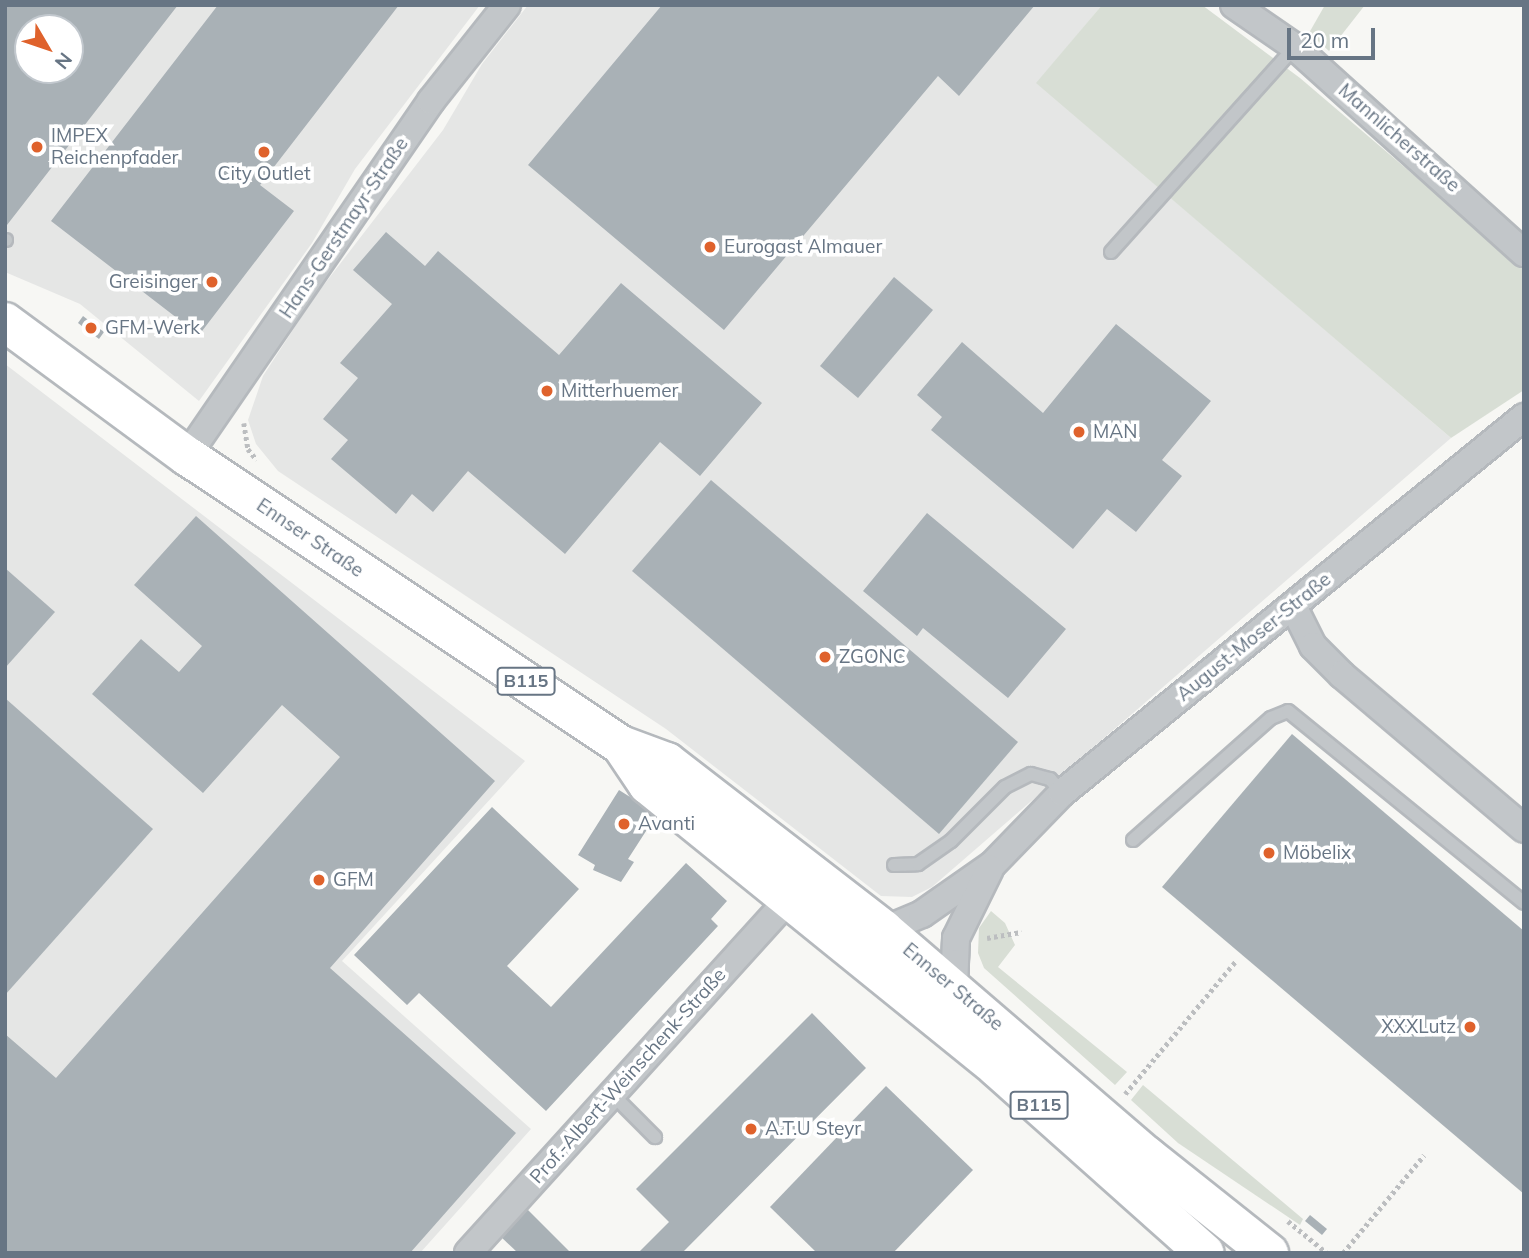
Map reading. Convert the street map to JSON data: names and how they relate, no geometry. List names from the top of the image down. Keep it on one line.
{"streets":{"main road":["Ennser Straße","B115"],"street":["Mannlicherstraße","Hans-Gerstmayr-Straße","August-Moser-Straße","Prof.-Albert-Weinschenk-Straße"]},"crossings":[["Hans-Gerstmayr-Straße","Ennser Straße"],["Ennser Straße","August-Moser-Straße"],["Ennser Straße","Prof.-Albert-Weinschenk-Straße"]],"places":["IMPEX Reichenpfader","City Outlet","Eurogast Almauer","Greisinger","GFM-Werk","Mitterhuemer","MAN","ZGONC","Avanti","Möbelix","GFM","XXXLutz","A.T.U Steyr"],"scale_bar":"20 m","north":"bottom right"}
